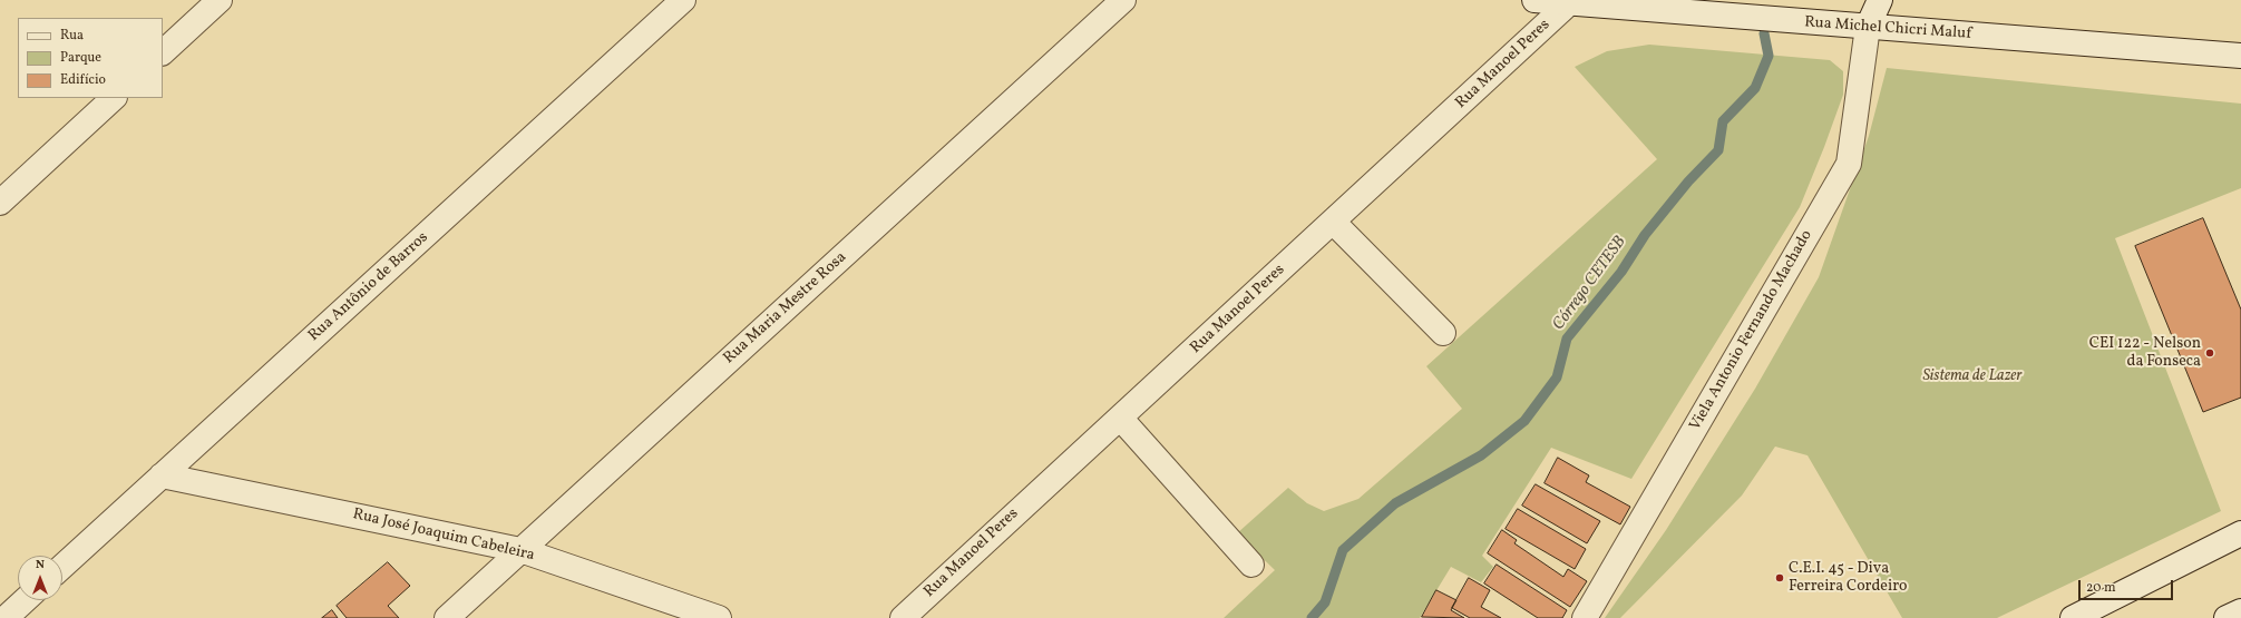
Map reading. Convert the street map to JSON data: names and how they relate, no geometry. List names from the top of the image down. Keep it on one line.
{"streets":{"street":["Rua Michel Chicri Maluf","Rua Manoel Peres","Rua Antônio de Barros","Rua Maria Mestre Rosa","Viela Antonio Fernando Machado","Rua José Joaquim Cabeleira"]},"crossings":[["Rua Michel Chicri Maluf","Rua Manoel Peres"],["Rua Michel Chicri Maluf","Viela Antonio Fernando Machado"],["Rua Antônio de Barros","Rua José Joaquim Cabeleira"],["Rua Maria Mestre Rosa","Rua José Joaquim Cabeleira"]],"water":["Córrego CETESB"],"parks":["Sistema de Lazer"],"places":["CEI 122 - Nelson da Fonseca","C.E.I. 45 - Diva Ferreira Cordeiro"],"legend":["Rua","Parque","Edifício"],"scale_bar":"20 m","north":"top"}
